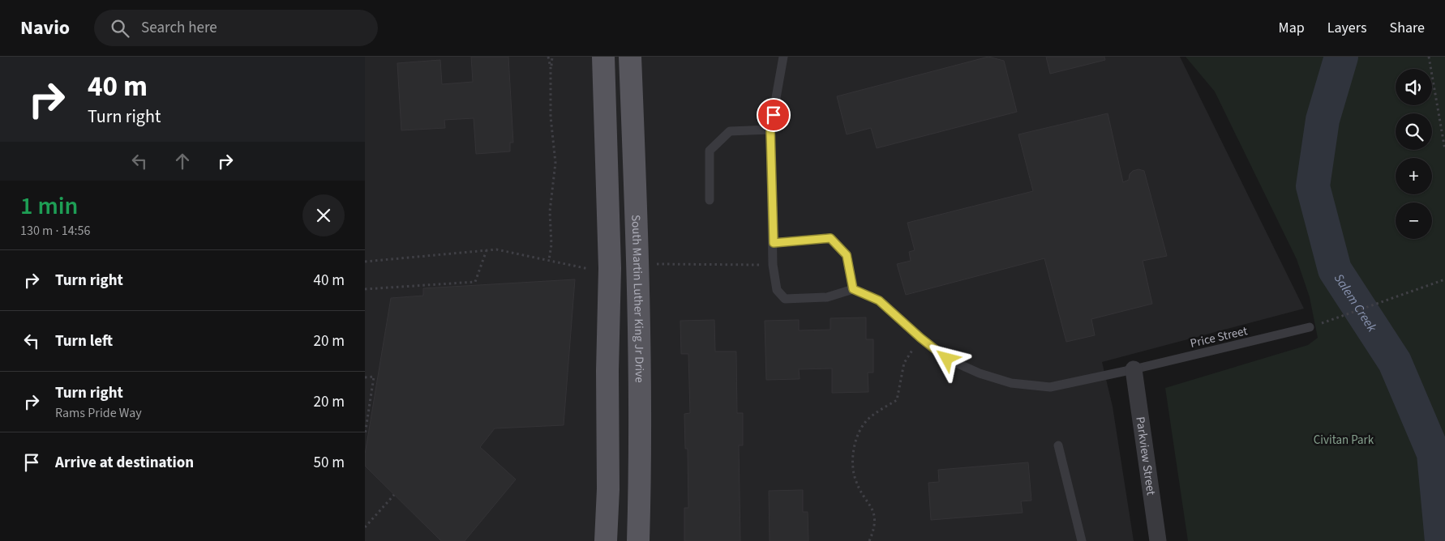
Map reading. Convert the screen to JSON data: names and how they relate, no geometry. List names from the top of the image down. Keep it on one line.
{"streets":{"main road":["South Martin Luther King Jr Drive"],"street":["Parkview Street"],"lane":["Price Street"]},"crossings":[["Price Street","Parkview Street"]],"water":["Salem Creek"],"parks":["Civitan Park"],"page":{"header":"Navio","search":"Search here","nav":["Map","Layers","Share"],"turn":["40 m","Turn right"],"map_buttons":["+","−"],"heading":["1 min","130 m · 14:56"],"list":[{"name":"Turn right","value":"40 m"},{"name":"Turn left","value":"20 m"},{"name":"Turn right","note":"Rams Pride Way","value":"20 m"},{"name":"Arrive at destination","value":"50 m"}]}}
